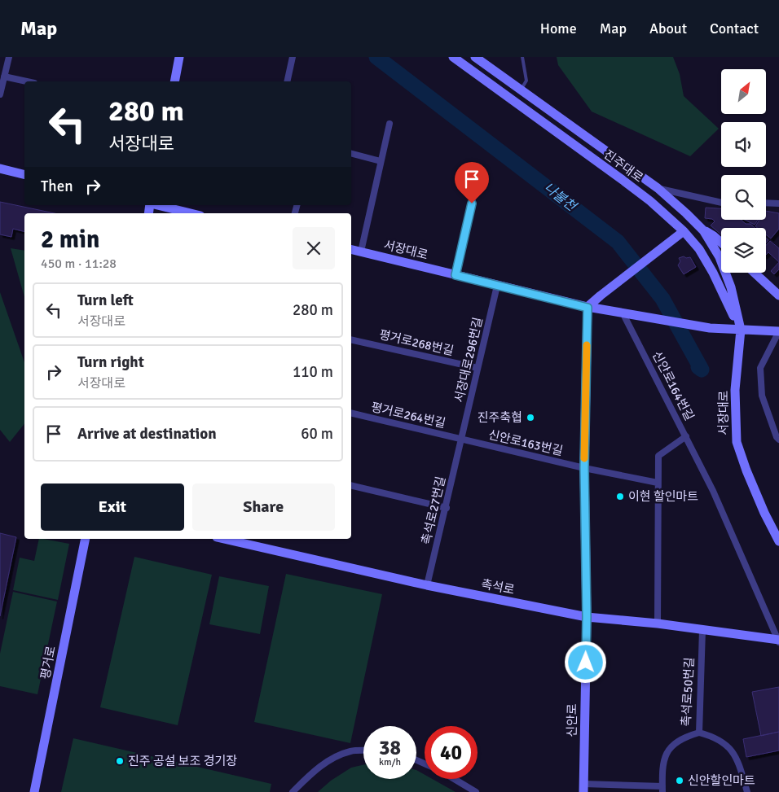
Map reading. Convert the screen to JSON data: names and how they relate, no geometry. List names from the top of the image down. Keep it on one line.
{"streets":{"street":["진주대로","서장대로","평거로268번길","서장대로296번길","신안로164번길","평거로264번길","신안로163번길","촉석로27번길","촉석로","평거로","촉석로50번길","신안로"]},"crossings":[["진주대로","서장대로"],["서장대로","서장대로296번길"],["서장대로","신안로164번길"],["서장대로","신안로"],["평거로268번길","서장대로296번길"],["서장대로296번길","평거로264번길"],["서장대로296번길","신안로163번길"],["서장대로296번길","촉석로27번길"],["신안로164번길","촉석로"],["평거로264번길","신안로163번길"],["평거로264번길","촉석로27번길"],["신안로163번길","촉석로27번길"],["신안로163번길","신안로"],["촉석로27번길","촉석로"],["촉석로","촉석로50번길"],["촉석로","신안로"]],"water":["나불천"],"places":["진주축협","이현 할인마트","진주 공설 보조 경기장","신안할인마트"],"north":"top right","page":{"header":"Map","nav":["Home","Map","About","Contact"],"turn":["280 m","서장대로"],"then":"Then","heading":["2 min","450 m · 11:28"],"list":[{"name":"Turn left","note":"서장대로","value":"280 m"},{"name":"Turn right","note":"서장대로","value":"110 m"},{"name":"Arrive at destination","value":"60 m"}],"buttons":["Exit","Share"],"speed":"38 km/h","limit":"40"}}
